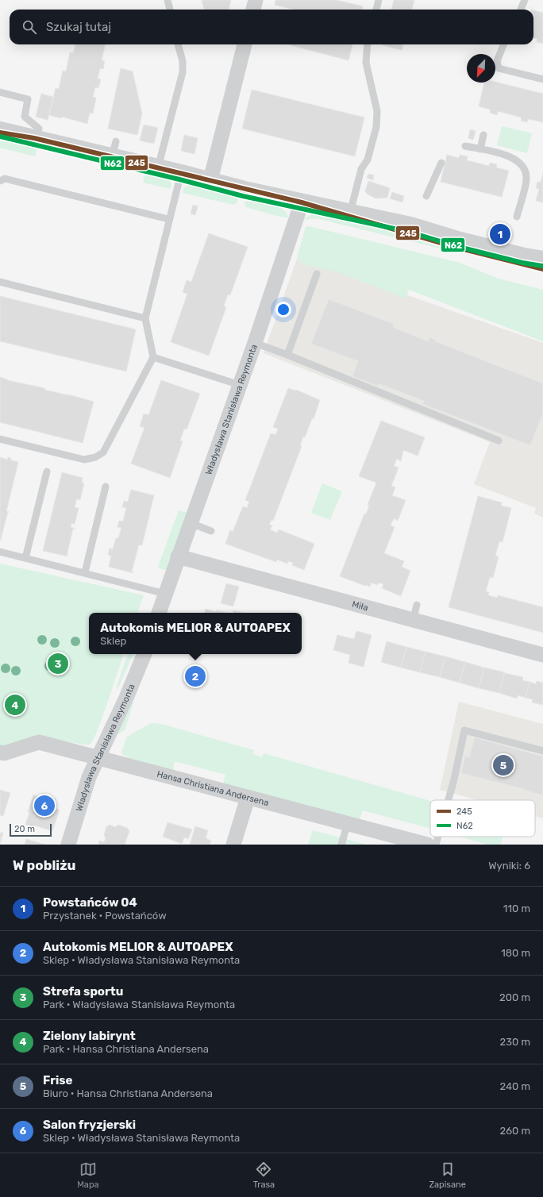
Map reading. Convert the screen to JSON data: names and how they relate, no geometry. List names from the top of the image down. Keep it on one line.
{"streets":{"street":["Władysława Stanisława Reymonta","Miła","Hansa Christiana Andersena"]},"crossings":[["Władysława Stanisława Reymonta","Miła"],["Władysława Stanisława Reymonta","Hansa Christiana Andersena"]],"lines":["transit line 245","transit line N62"],"legend":["245","N62"],"scale_bar":"20 m","north":"bottom left","page":{"search":"Szukaj tutaj","pins":["1","3","2","4","5","6"],"popup":["Autokomis MELIOR & AUTOAPEX","Sklep"],"scale":"20 m","heading":["W pobliżu","Wyniki: 6"],"list":[{"mark":"1","name":"Powstańców 04","note":"Przystanek · Powstańców","value":"110 m"},{"mark":"2","name":"Autokomis MELIOR & AUTOAPEX","note":"Sklep · Władysława Stanisława Reymonta","value":"180 m"},{"mark":"3","name":"Strefa sportu","note":"Park · Władysława Stanisława Reymonta","value":"200 m"},{"mark":"4","name":"Zielony labirynt","note":"Park · Hansa Christiana Andersena","value":"230 m"},{"mark":"5","name":"Frise","note":"Biuro · Hansa Christiana Andersena","value":"240 m"},{"mark":"6","name":"Salon fryzjerski","note":"Sklep · Władysława Stanisława Reymonta","value":"260 m"}],"nav":["Mapa","Trasa","Zapisane"]}}
